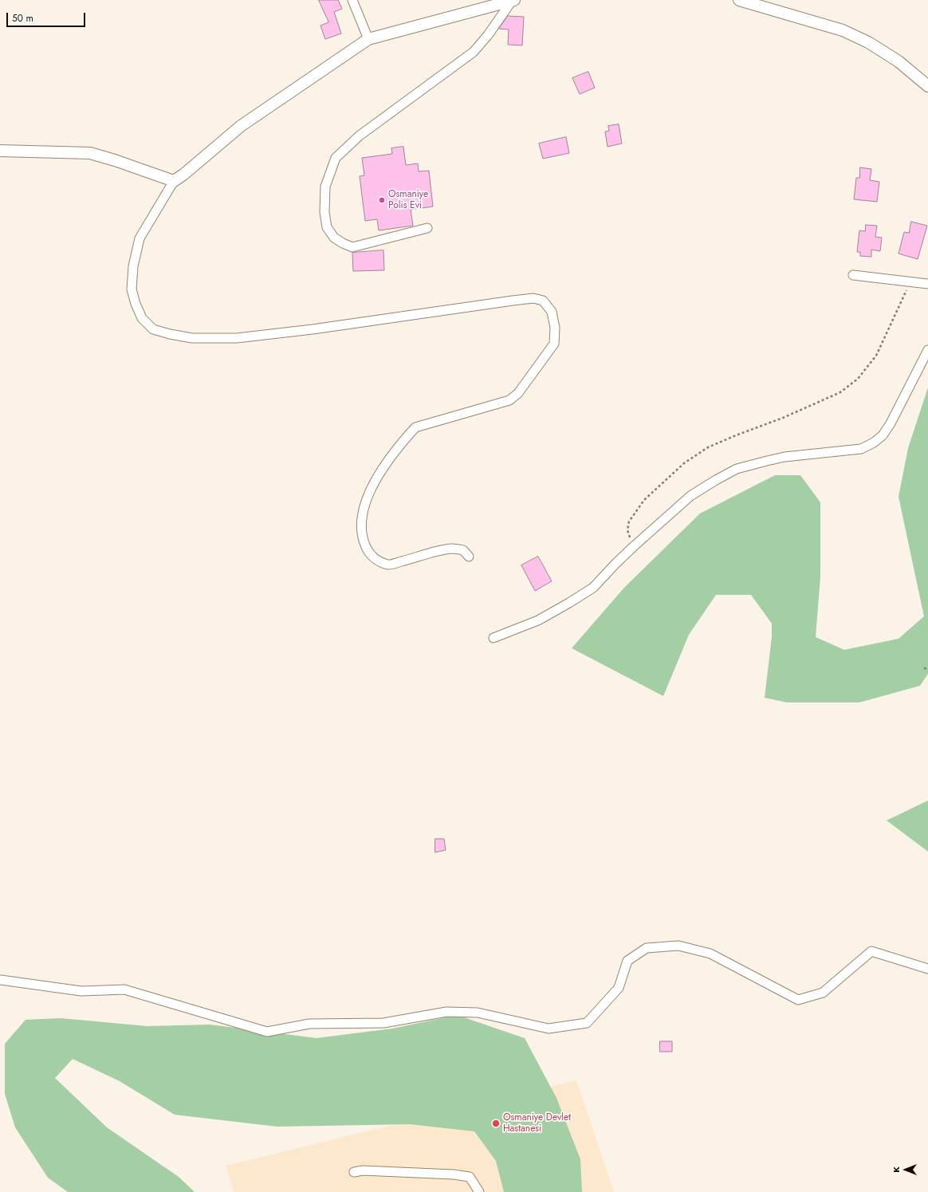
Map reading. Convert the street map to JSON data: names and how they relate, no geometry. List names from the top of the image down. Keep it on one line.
{"places":["Osmaniye Polis Evi","Osmaniye Devlet Hastanesi"],"scale_bar":"50 m","north":"left"}
